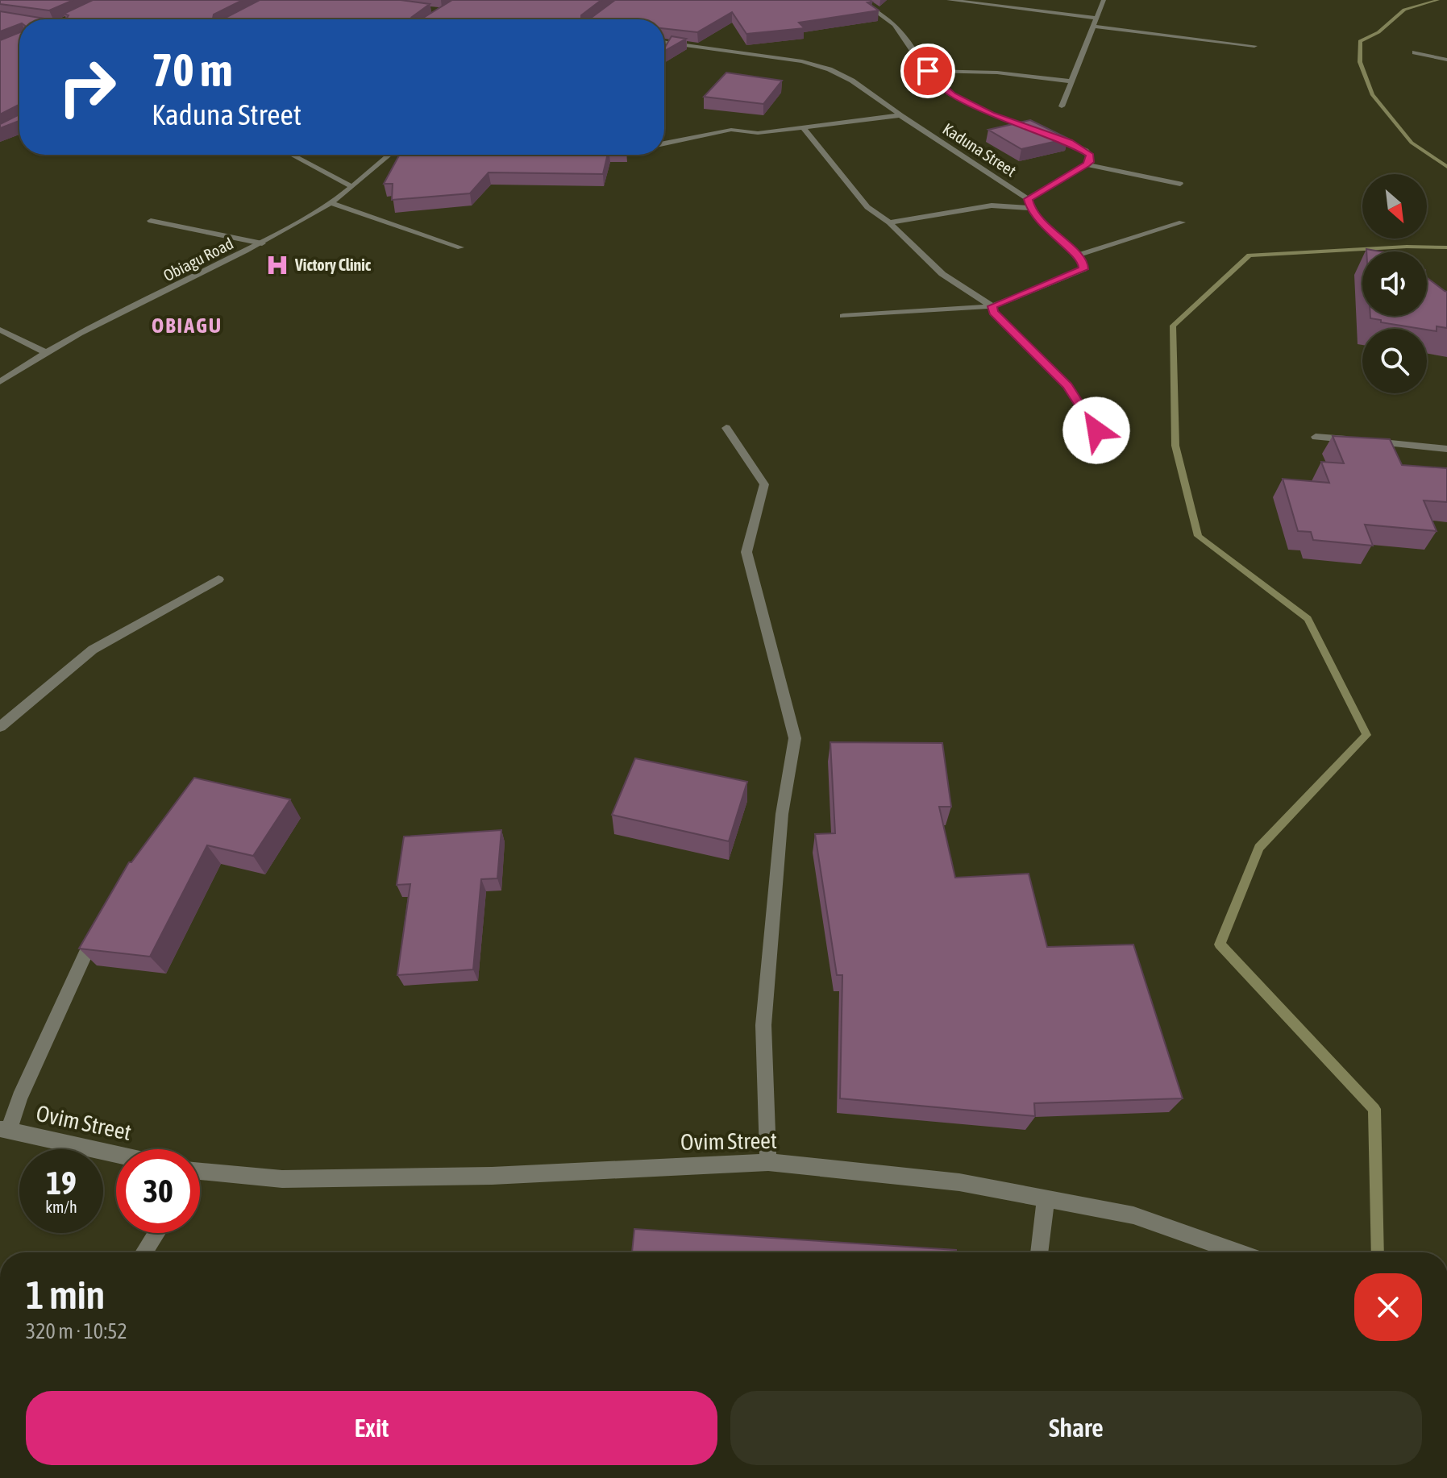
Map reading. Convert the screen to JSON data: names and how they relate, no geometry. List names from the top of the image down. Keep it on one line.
{"streets":{"street":["Kaduna Street","Obiagu Road","Ovim Street"]},"districts":["OBIAGU"],"places":{"hospital":["Victory Clinic"]},"north":"bottom right","page":{"turn":["70 m","Kaduna Street"],"speed":"19 km/h","limit":"30","heading":["1 min","320 m · 10:52"],"buttons":["Exit","Share"]}}
